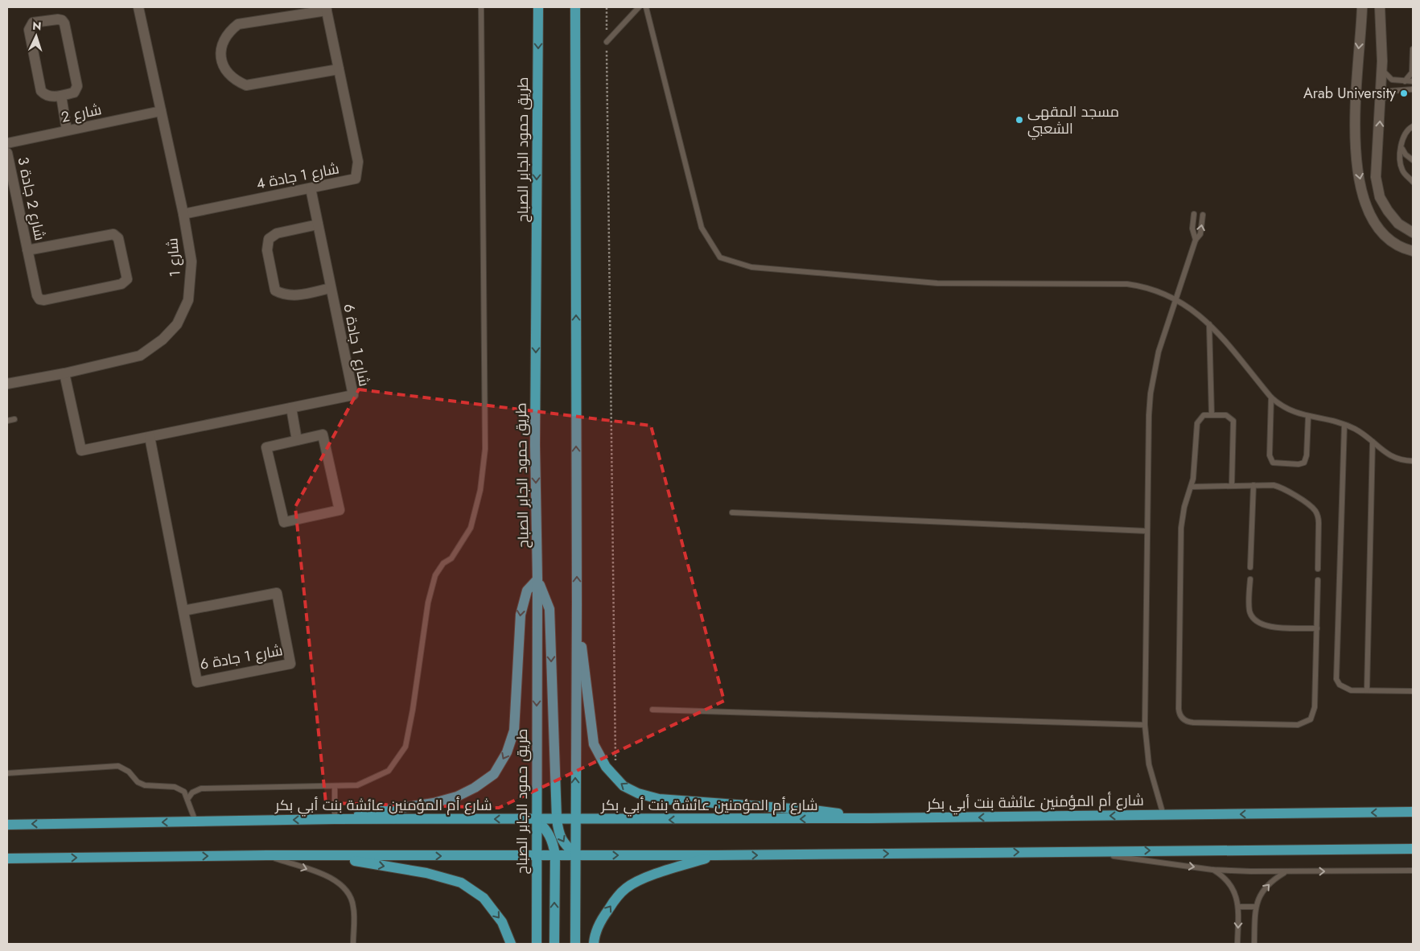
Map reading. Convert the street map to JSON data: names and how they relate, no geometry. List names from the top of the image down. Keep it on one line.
{"streets":{"main road":["طريق حمود الجابر الصباح","شارع أم المؤمنين عائشة بنت أبي بكر"],"street":["شارع 2","شارع 1 جادة 4","شارع 2 جادة 3","شارع 1","شارع 1 جادة 6"]},"crossings":[["شارع 2","شارع 1"],["طريق حمود الجابر الصباح","شارع أم المؤمنين عائشة بنت أبي بكر"],["شارع 1 جادة 4","شارع 1"],["شارع 1 جادة 4","شارع 1 جادة 6"],["شارع 1","شارع 1 جادة 6"]],"places":["Arab University","مسجد المقهى الشعبي"],"north":"top"}
